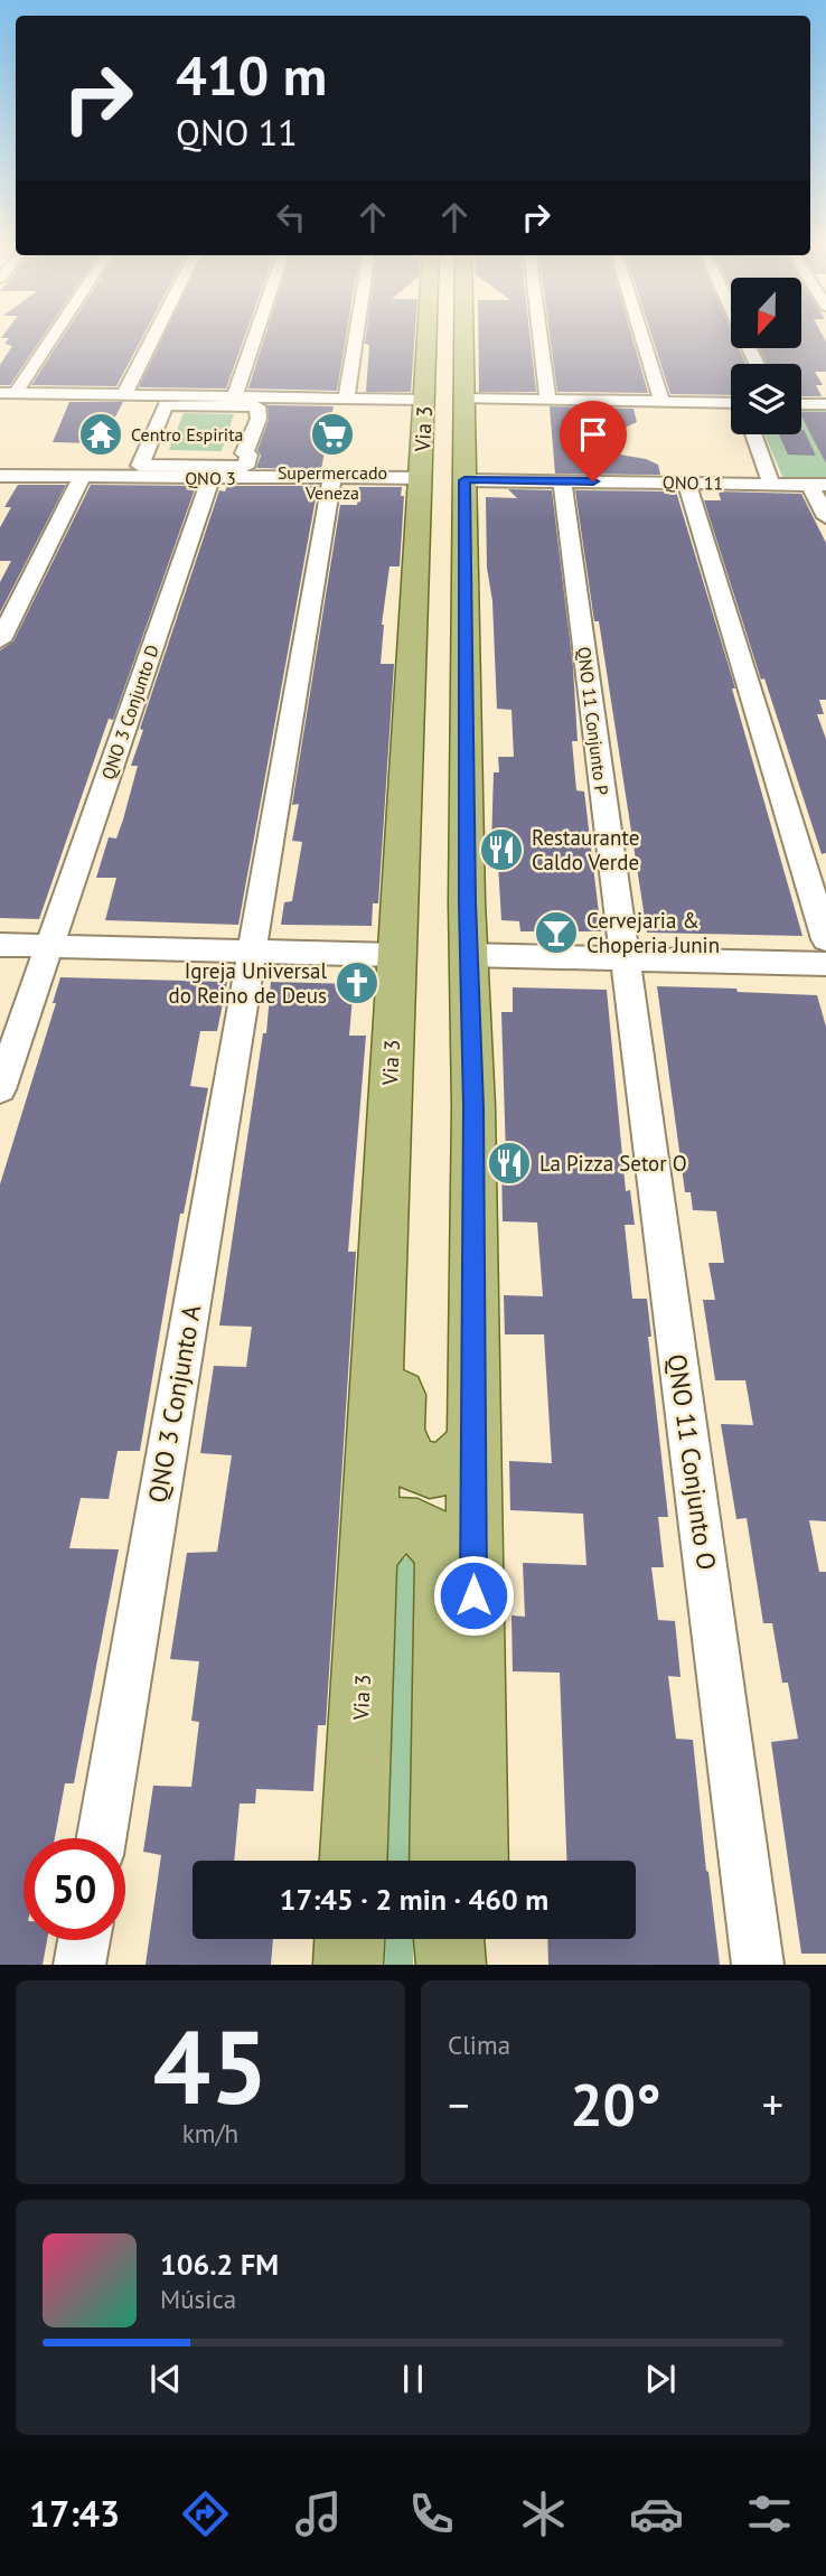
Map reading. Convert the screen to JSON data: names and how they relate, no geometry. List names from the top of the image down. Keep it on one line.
{"streets":{"main road":["Via 3"],"street":["QNO 3","QNO 11","QNO 3 Conjunto D","QNO 11 Conjunto P","QNO 3 Conjunto A","QNO 11 Conjunto O"]},"crossings":[["Via 3","QNO 3"],["Via 3","QNO 11"],["QNO 3","QNO 3 Conjunto D"],["QNO 3","QNO 3 Conjunto A"],["QNO 11","QNO 11 Conjunto P"],["QNO 11 Conjunto P","QNO 11 Conjunto O"]],"places":{"temple":["Centro Espirita"],"supermarket":["Supermercado Veneza"],"restaurant":["Restaurante Caldo Verde","La Pizza Setor O"],"bar":["Cervejaria & Choperia Junin"],"church":["Igreja Universal do Reino de Deus"]},"north":"bottom","page":{"turn":["410 m","QNO 11"],"limit":"50","trip":"17:45 · 2 min · 460 m","tile":[["45","km/h"],"Clima"],"heat":["−","20°","+"],"song":["106.2 FM","Música"],"tabs":"17:43"}}
